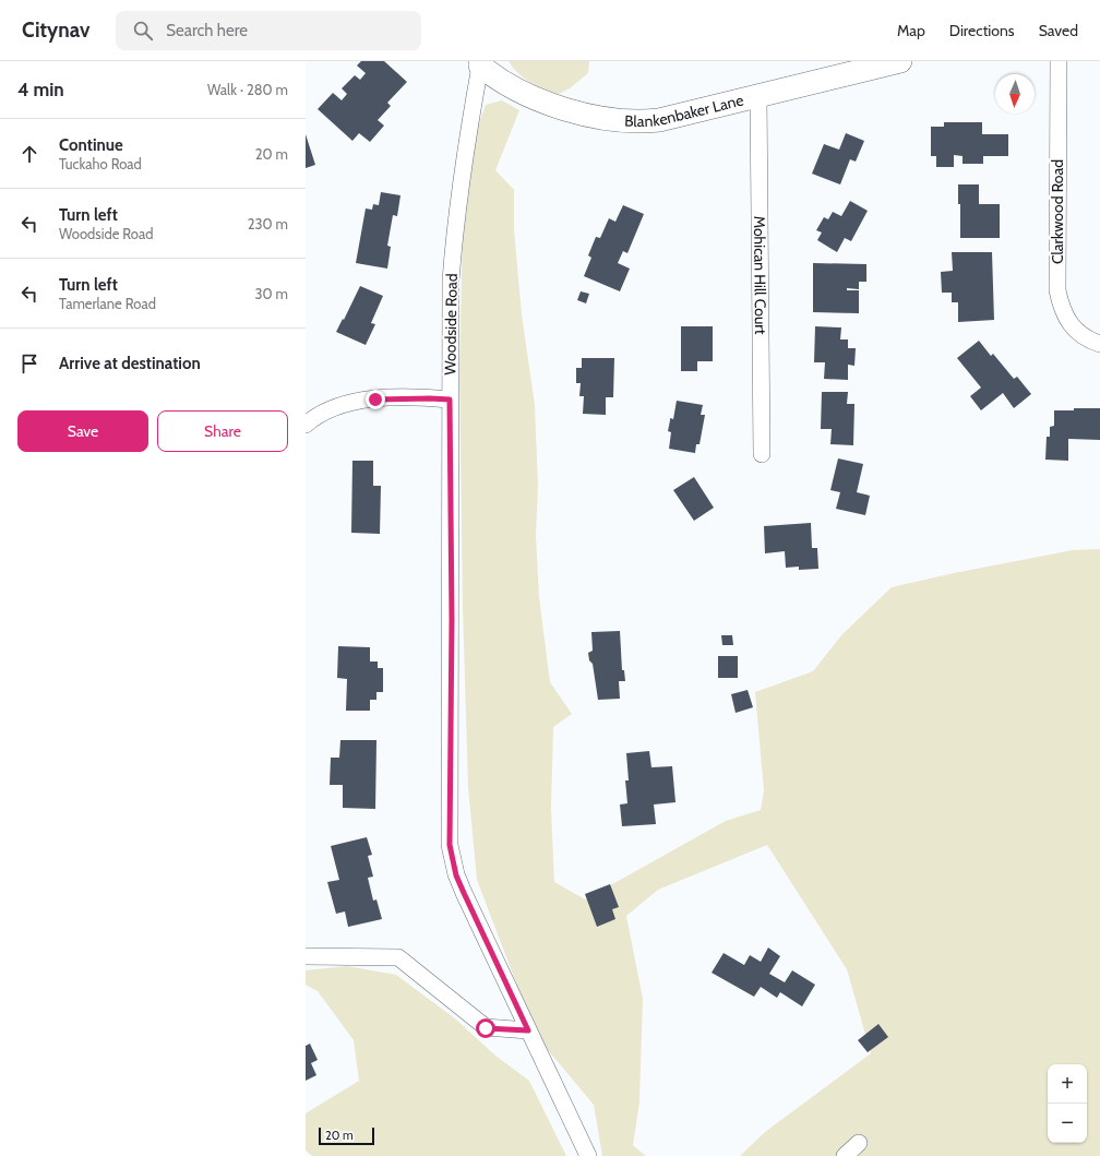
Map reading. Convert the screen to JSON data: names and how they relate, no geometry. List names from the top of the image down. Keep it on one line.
{"streets":{"street":["Blankenbaker Lane","Clarkwood Road","Mohican Hill Court","Woodside Road"]},"crossings":[["Blankenbaker Lane","Mohican Hill Court"],["Blankenbaker Lane","Woodside Road"]],"scale_bar":"20 m","north":"bottom","page":{"header":"Citynav","search":"Search here","nav":["Map","Directions","Saved"],"heading":["4 min","Walk · 280 m"],"list":[["Continue","Tuckaho Road","20 m"],["Turn left","Woodside Road","230 m"],["Turn left","Tamerlane Road","30 m"],"Arrive at destination"],"buttons":["Save","Share"],"map_buttons":["+","−"],"scale":"20 m"}}
